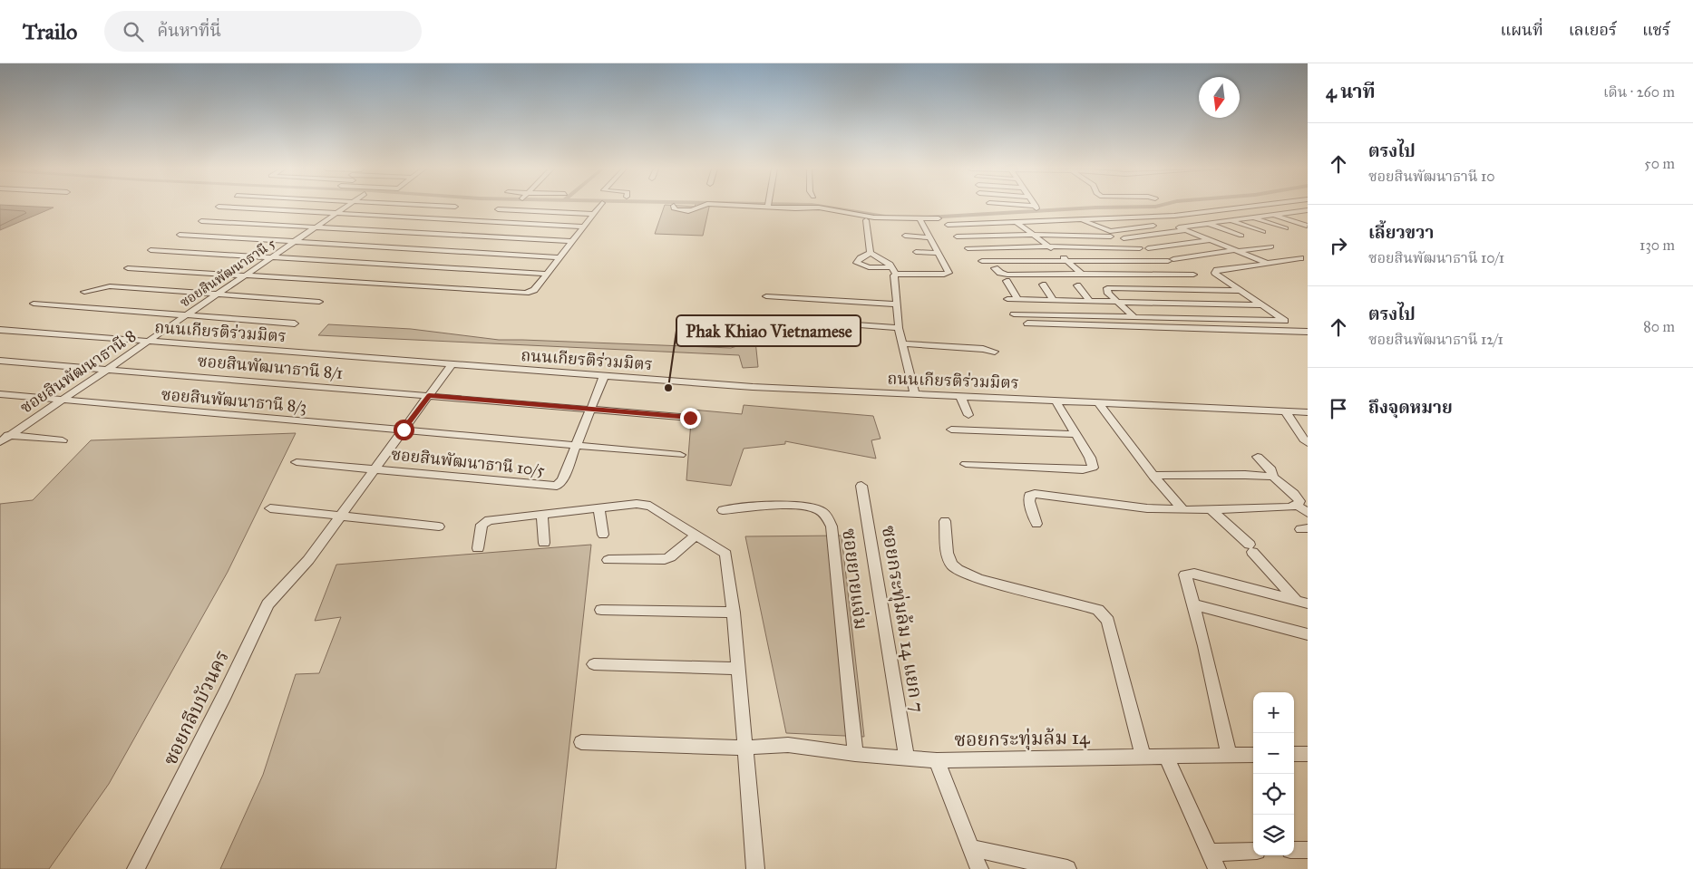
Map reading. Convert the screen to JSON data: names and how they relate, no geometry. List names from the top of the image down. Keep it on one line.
{"streets":{"street":["ซอยสินพัฒนาธานี 5","ถนนเกียรติร่วมมิตร","ซอยสินพัฒนาธานี 8/1","ซอยสินพัฒนาธานี 8","ซอยสินพัฒนาธานี 8/3","ซอยสินพัฒนาธานี 10/5","ซอยยายแจ่ม","ซอยกระทุ่มล้ม 14 แยก 7","ซอยกลีบบัวนคร","ซอยกระทุ่มล้ม 14"]},"crossings":[["ซอยสินพัฒนาธานี 5","ถนนเกียรติร่วมมิตร"],["ซอยสินพัฒนาธานี 5","ซอยสินพัฒนาธานี 8"],["ถนนเกียรติร่วมมิตร","ซอยสินพัฒนาธานี 8"],["ถนนเกียรติร่วมมิตร","ซอยกลีบบัวนคร"],["ซอยสินพัฒนาธานี 8/1","ซอยสินพัฒนาธานี 8"],["ซอยสินพัฒนาธานี 8/1","ซอยกลีบบัวนคร"],["ซอยสินพัฒนาธานี 8","ซอยสินพัฒนาธานี 8/3"],["ซอยสินพัฒนาธานี 8/3","ซอยสินพัฒนาธานี 10/5"],["ซอยสินพัฒนาธานี 8/3","ซอยกลีบบัวนคร"],["ซอยสินพัฒนาธานี 10/5","ซอยกลีบบัวนคร"],["ซอยยายแจ่ม","ซอยกระทุ่มล้ม 14"],["ซอยกระทุ่มล้ม 14 แยก 7","ซอยกระทุ่มล้ม 14"]],"places":["Phak Khiao Vietnamese"],"north":"bottom","page":{"header":"Trailo","search":"ค้นหาที่นี่","nav":["แผนที่","เลเยอร์","แชร์"],"heading":["4 นาที","เดิน · 260 m"],"list":[["ตรงไป","ซอยสินพัฒนาธานี 10","50 m"],["เลี้ยวขวา","ซอยสินพัฒนาธานี 10/1","130 m"],["ตรงไป","ซอยสินพัฒนาธานี 12/1","80 m"],"ถึงจุดหมาย"],"map_buttons":["+","−"]}}
